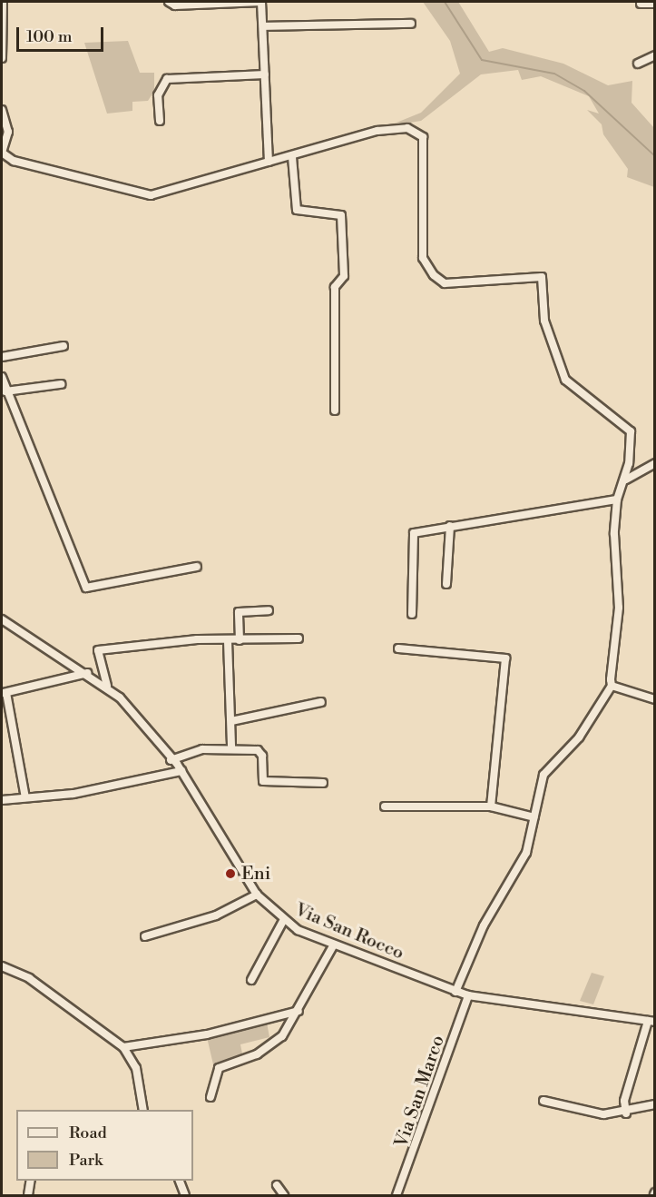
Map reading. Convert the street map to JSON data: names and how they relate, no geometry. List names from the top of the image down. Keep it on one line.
{"streets":{"street":["Via San Rocco","Via San Marco"]},"crossings":[["Via San Rocco","Via San Marco"]],"places":["Eni"],"legend":["Road","Park"],"scale_bar":"100 m"}
